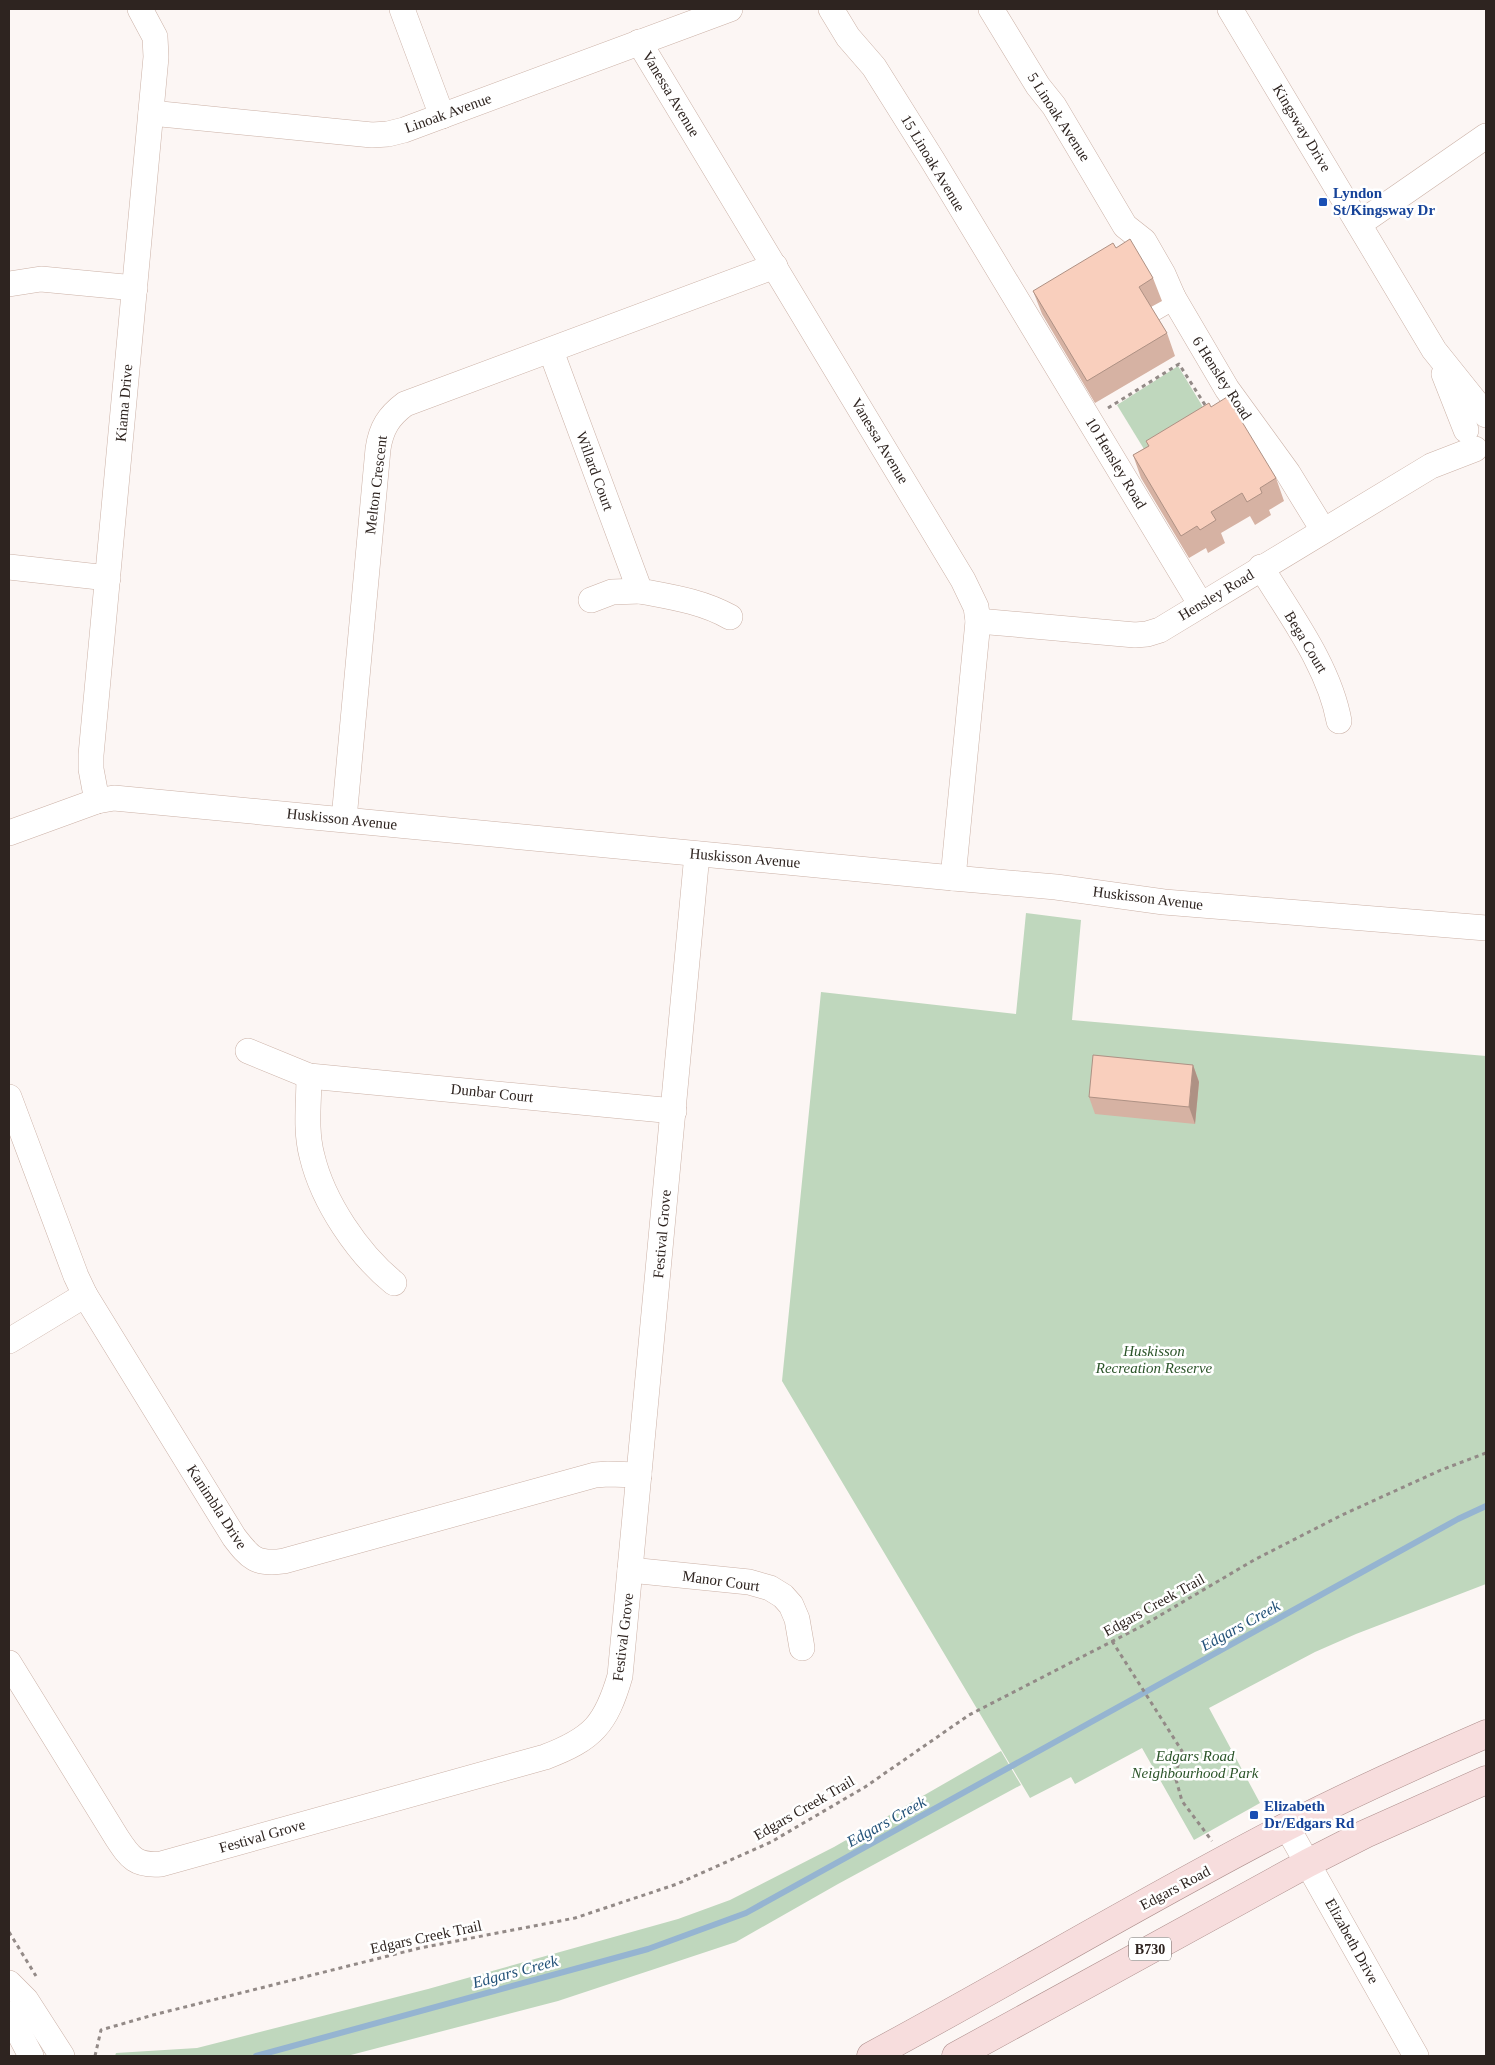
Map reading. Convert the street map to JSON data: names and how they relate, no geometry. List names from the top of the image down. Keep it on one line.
{"streets":{"main road":["Edgars Road","B730"],"street":["Vanessa Avenue","Linoak Avenue","5 Linoak Avenue","Kingsway Drive","15 Linoak Avenue","6 Hensley Road","Kiama Drive","10 Hensley Road","Willard Court","Melton Crescent","Hensley Road","Bega Court","Huskisson Avenue","Dunbar Court","Festival Grove","Kanimbla Drive","Manor Court","Elizabeth Drive"],"path":["Edgars Creek Trail"]},"crossings":[["Vanessa Avenue","Linoak Avenue"],["Vanessa Avenue","Melton Crescent"],["Vanessa Avenue","Hensley Road"],["Vanessa Avenue","Huskisson Avenue"],["Linoak Avenue","Kiama Drive"],["5 Linoak Avenue","6 Hensley Road"],["Kingsway Drive","Hensley Road"],["15 Linoak Avenue","10 Hensley Road"],["6 Hensley Road","Hensley Road"],["Kiama Drive","Huskisson Avenue"],["10 Hensley Road","Hensley Road"],["Willard Court","Melton Crescent"],["Melton Crescent","Huskisson Avenue"],["Hensley Road","Bega Court"],["Huskisson Avenue","Festival Grove"],["Dunbar Court","Festival Grove"],["Festival Grove","Kanimbla Drive"],["Festival Grove","Manor Court"],["Edgars Road","Elizabeth Drive"],["Elizabeth Drive","B730"]],"water":["Edgars Creek"],"parks":["Huskisson Recreation Reserve","Edgars Road Neighbourhood Park"],"places":{"transit":["Lyndon St/Kingsway Dr","Elizabeth Dr/Edgars Rd"]}}
